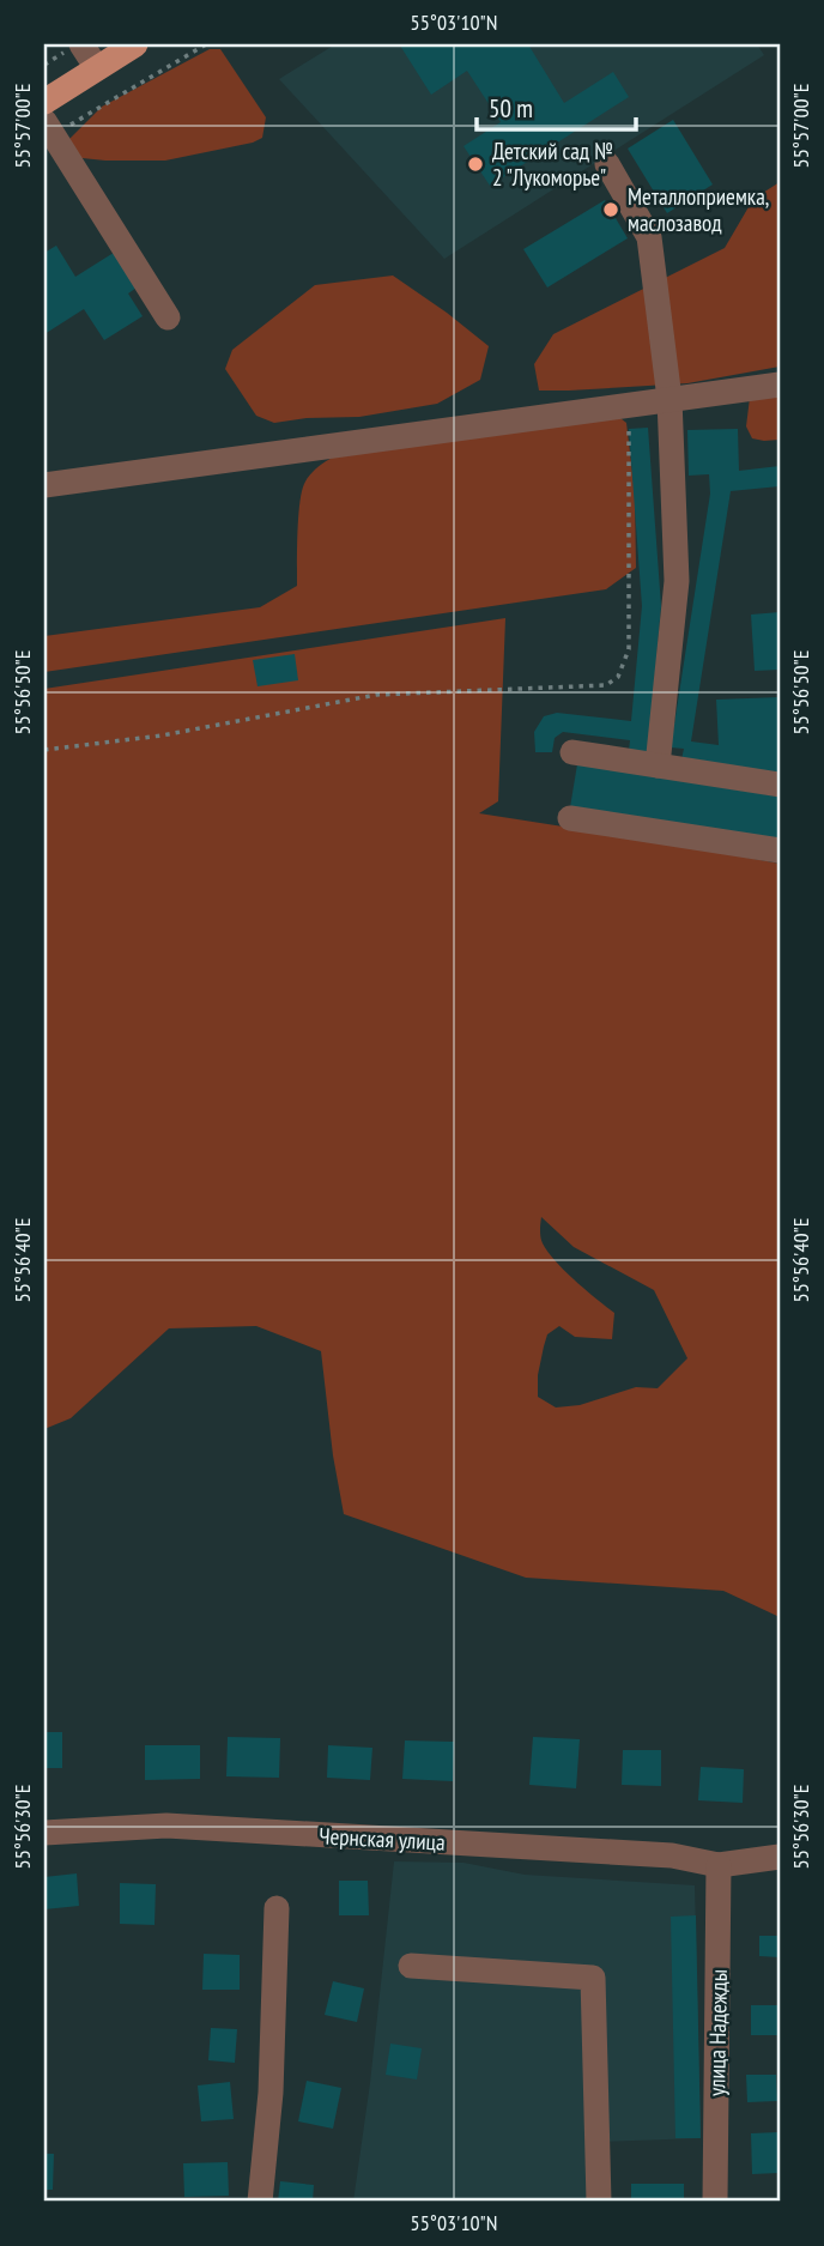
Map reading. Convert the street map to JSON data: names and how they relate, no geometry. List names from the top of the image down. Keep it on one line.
{"streets":{"street":["Чернская улица","улица Надежды"]},"crossings":[["Чернская улица","улица Надежды"]],"places":["Детский сад № 2 \"Лукоморье\"","Металлоприемка, маслозавод"],"scale_bar":"50 m","coordinates":["55°03'10\"N","55°57'00\"E","55°56'50\"E","55°56'40\"E","55°56'30\"E"]}
